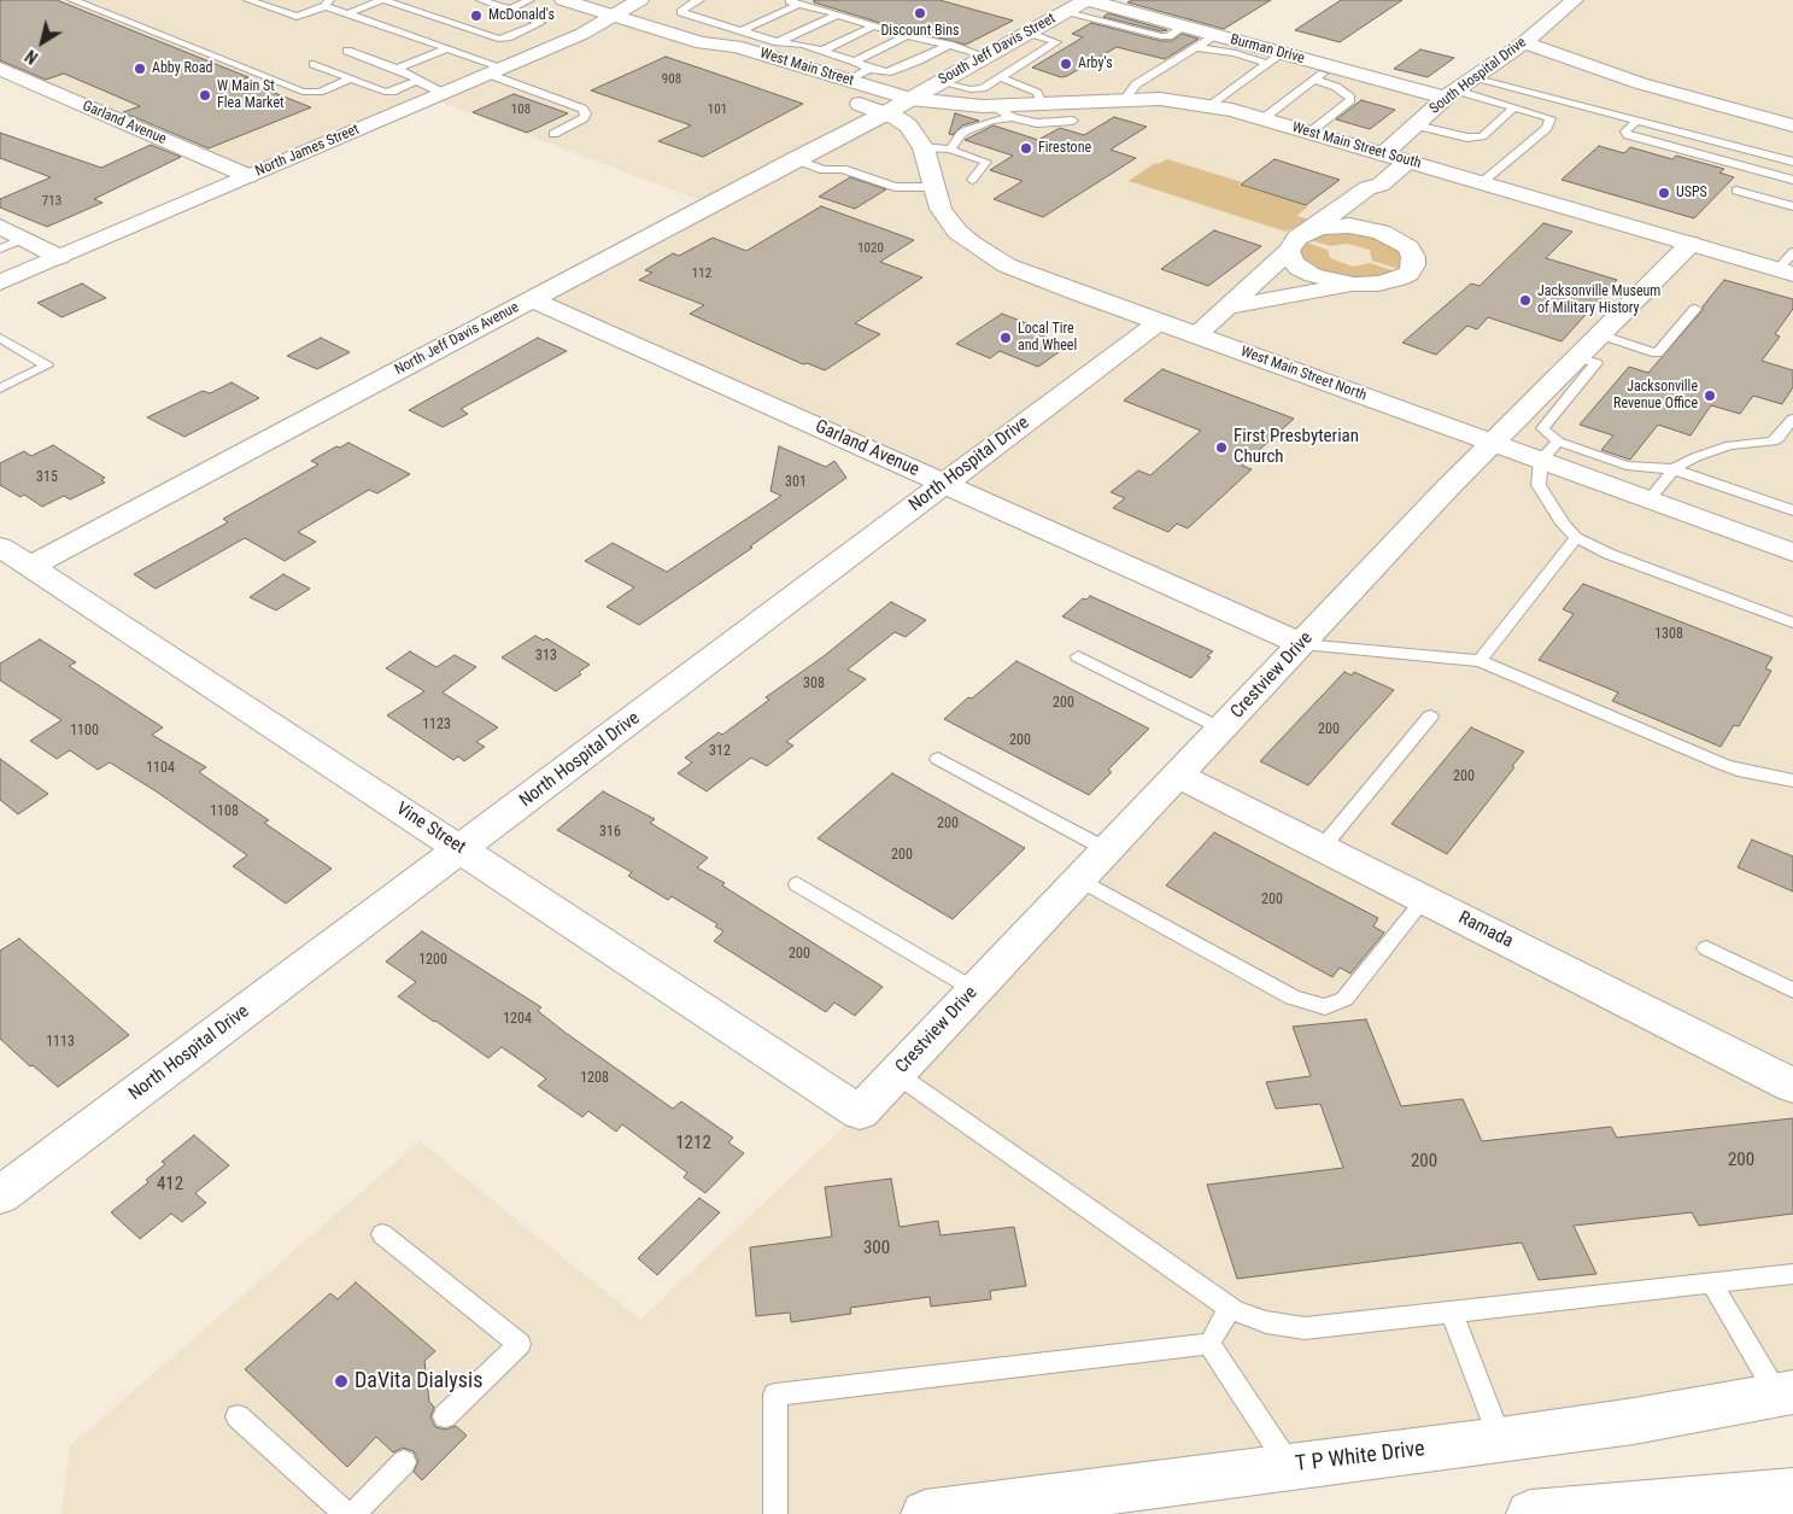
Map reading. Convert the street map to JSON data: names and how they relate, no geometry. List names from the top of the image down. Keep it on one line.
{"streets":{"main road":["South Jeff Davis Street","Burman Drive","West Main Street","South Hospital Drive","Garland Avenue","West Main Street South","North James Street","North Jeff Davis Avenue","West Main Street North","North Hospital Drive","Crestview Drive","Vine Street","Ramada","T P White Drive"]},"crossings":[["South Jeff Davis Street","Burman Drive"],["South Jeff Davis Street","West Main Street"],["South Jeff Davis Street","West Main Street South"],["South Jeff Davis Street","North Jeff Davis Avenue"],["South Jeff Davis Street","West Main Street North"],["Burman Drive","South Hospital Drive"],["West Main Street","West Main Street South"],["West Main Street","North James Street"],["West Main Street","North Jeff Davis Avenue"],["West Main Street","West Main Street North"],["South Hospital Drive","West Main Street South"],["Garland Avenue","North James Street"],["Garland Avenue","North Jeff Davis Avenue"],["Garland Avenue","North Hospital Drive"],["Garland Avenue","Crestview Drive"],["West Main Street South","Crestview Drive"],["North Jeff Davis Avenue","West Main Street North"],["North Jeff Davis Avenue","Vine Street"],["West Main Street North","North Hospital Drive"],["West Main Street North","Crestview Drive"],["North Hospital Drive","Vine Street"],["Crestview Drive","Vine Street"],["Crestview Drive","Ramada"]],"places":["Discount Bins","McDonald's","Arby's","Abby Road","W Main St Flea Market","Firestone","USPS","Jacksonville Museum of Military History","Local Tire and Wheel","Jacksonville Revenue Office","First Presbyterian Church","DaVita Dialysis"],"house_numbers":["908","108","101","713","1020","112","315","301","1308","313","308","200","1123","200","1100","200","312","1104","200","1108","200","316","200","200","200","1200","1204","1113","1208","1212","200","200","412","300"],"north":"bottom left"}
